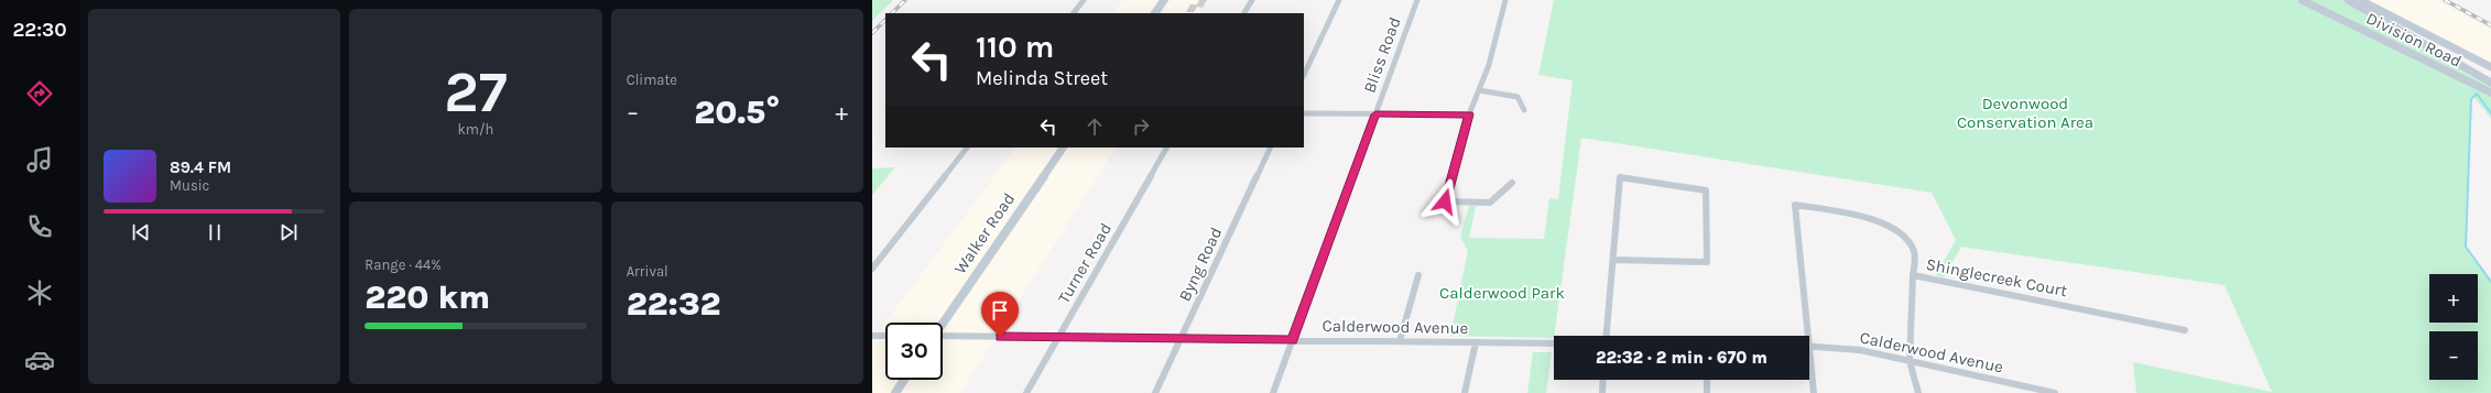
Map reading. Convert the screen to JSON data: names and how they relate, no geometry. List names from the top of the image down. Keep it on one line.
{"streets":{"main road":["Division Road","Walker Road"],"street":["Bliss Road","Turner Road","Byng Road","Shinglecreek Court","Calderwood Avenue"]},"crossings":[["Bliss Road","Calderwood Avenue"],["Turner Road","Calderwood Avenue"],["Byng Road","Calderwood Avenue"]],"parks":["Devonwood Conservation Area","Calderwood Park"],"page":{"tabs":"22:30","tile":[["27","km/h"],"Climate",["Range · 44%","220 km"],["Arrival","22:32"]],"turn":["110 m","Melinda Street"],"heat":["−","20.5°","+"],"song":["89.4 FM","Music"],"map_buttons":["+","−"],"limit":"30","trip":"22:32 · 2 min · 670 m"}}
